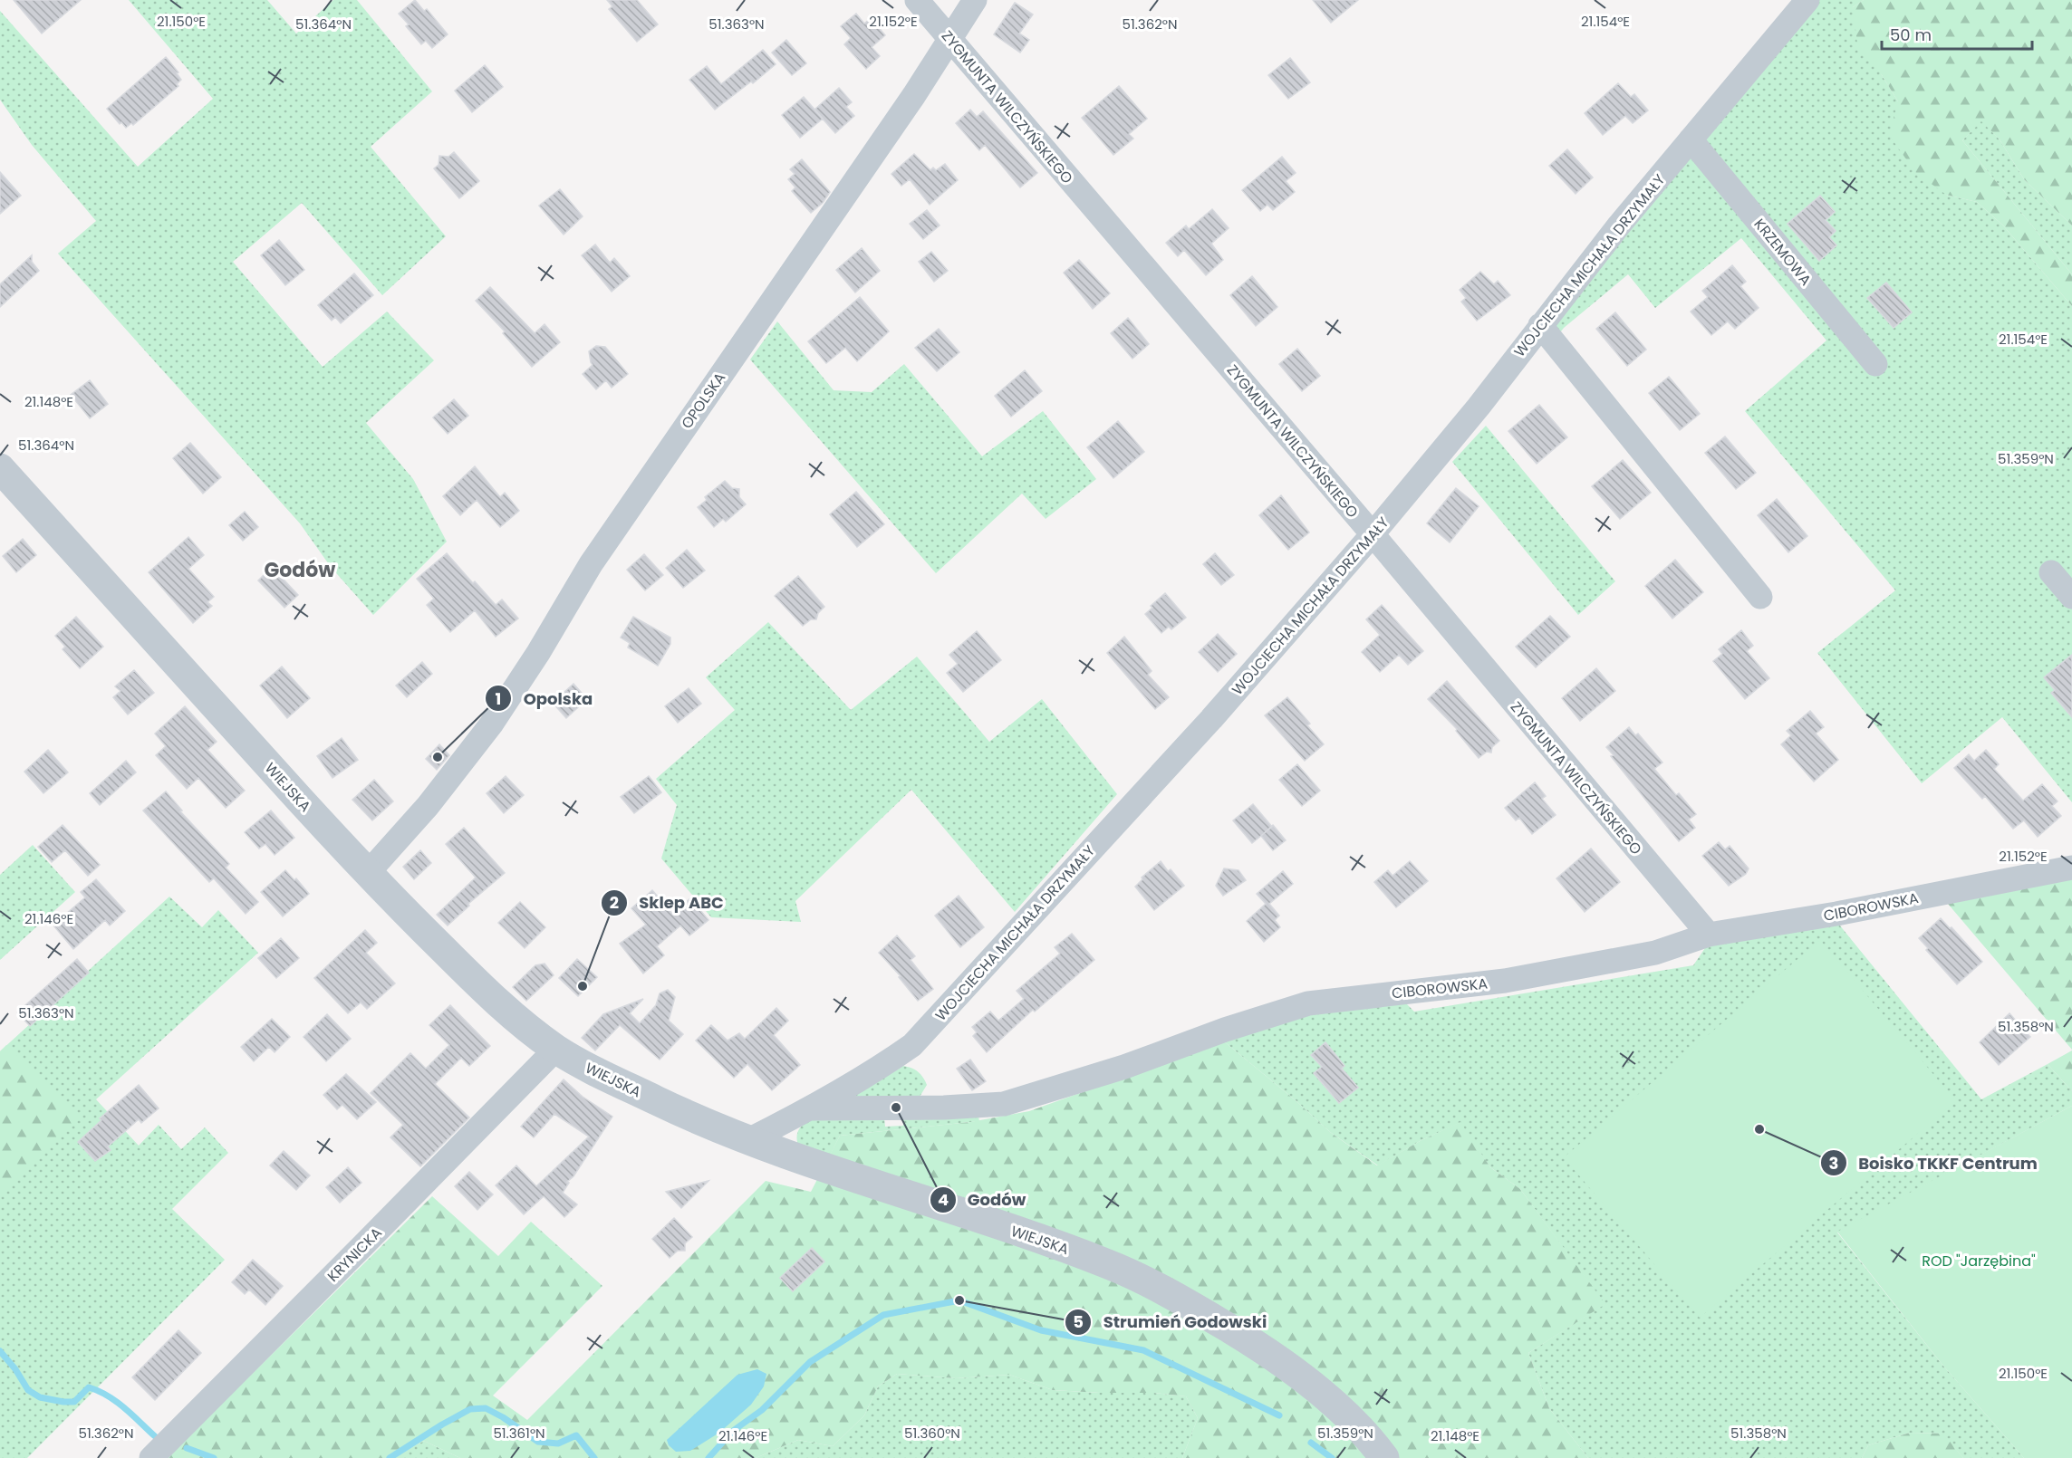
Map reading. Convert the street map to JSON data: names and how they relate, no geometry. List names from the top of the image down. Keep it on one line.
{"streets":{"street":["ZYGMUNTA WILCZYŃSKIEGO","KRZEMOWA","WOJCIECHA MICHAŁA DRZYMAŁY","OPOLSKA","WIEJSKA","CIBOROWSKA","KRYNICKA"]},"crossings":[["ZYGMUNTA WILCZYŃSKIEGO","WOJCIECHA MICHAŁA DRZYMAŁY"],["ZYGMUNTA WILCZYŃSKIEGO","OPOLSKA"],["ZYGMUNTA WILCZYŃSKIEGO","CIBOROWSKA"],["KRZEMOWA","WOJCIECHA MICHAŁA DRZYMAŁY"],["WOJCIECHA MICHAŁA DRZYMAŁY","WIEJSKA"],["WOJCIECHA MICHAŁA DRZYMAŁY","CIBOROWSKA"],["OPOLSKA","WIEJSKA"],["WIEJSKA","KRYNICKA"]],"districts":["Godów"],"parks":["ROD \"Jarzębina\""],"places":["Opolska","Sklep ABC","Godów","Boisko TKKF Centrum","Strumień Godowski"],"scale_bar":"50 m","coordinates":["21.154°E","21.150°E","21.152°E","51.362°N","51.364°N","51.363°N","21.148°E","51.359°N","21.146°E","51.358°N","51.361°N","51.360°N"]}
